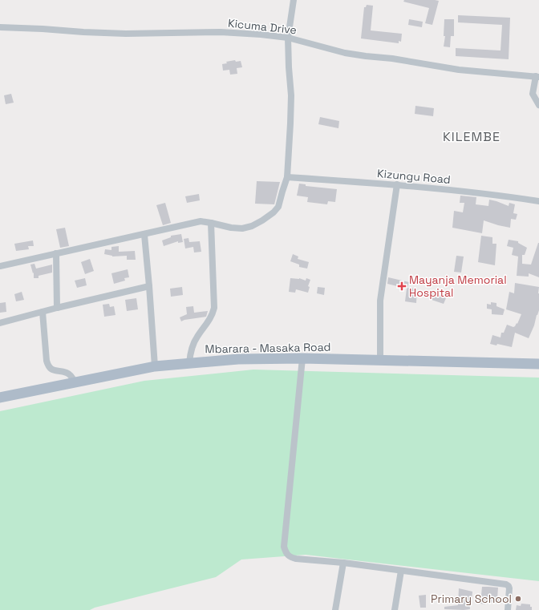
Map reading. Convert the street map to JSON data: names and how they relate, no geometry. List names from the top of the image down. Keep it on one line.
{"streets":{"main road":["Mbarara - Masaka Road"],"street":["Kicuma Drive","Kizungu Road"]},"districts":["KILEMBE"],"places":{"health":["Mayanja Memorial Hospital"],"other":["Primary School"]}}
